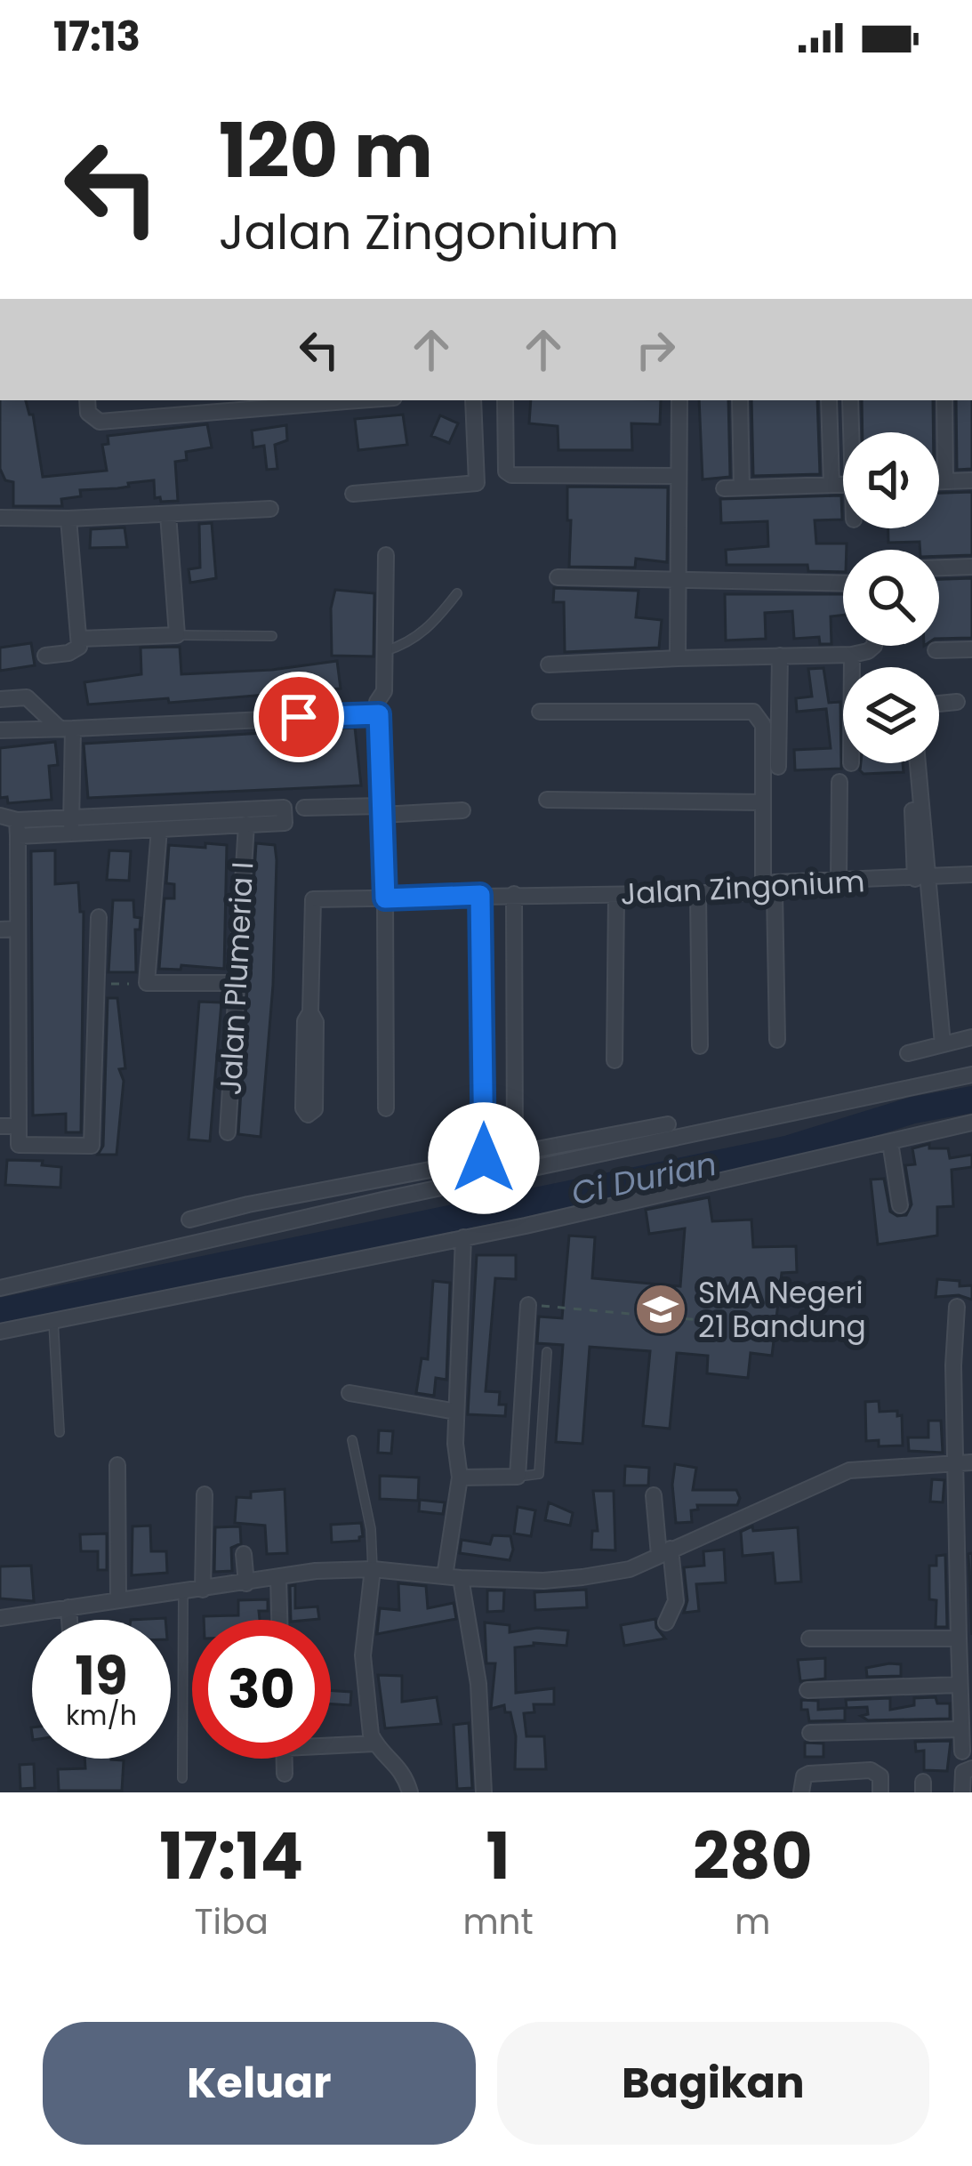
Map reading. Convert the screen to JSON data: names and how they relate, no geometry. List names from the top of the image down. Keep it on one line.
{"streets":{"street":["Jalan Zingonium","Jalan Plumeria I"]},"water":["Ci Durian"],"places":{"school or university":["SMA Negeri 21 Bandung"]},"page":{"status":"17:13","turn":["120 m","Jalan Zingonium"],"speed":"19 km/h","limit":"30","eta":["17:14","Tiba","1","mnt","280","m"],"buttons":["Keluar","Bagikan"]}}
